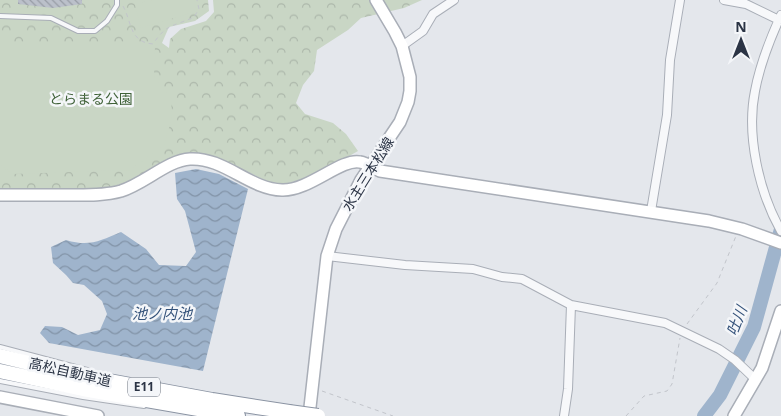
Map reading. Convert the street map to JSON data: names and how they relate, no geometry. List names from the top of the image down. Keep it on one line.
{"streets":{"highway":["高松自動車道","E11"],"street":["水主三本松線"]},"water":["池ノ内池","吐川"],"parks":["とらまる公園"],"north":"top"}
